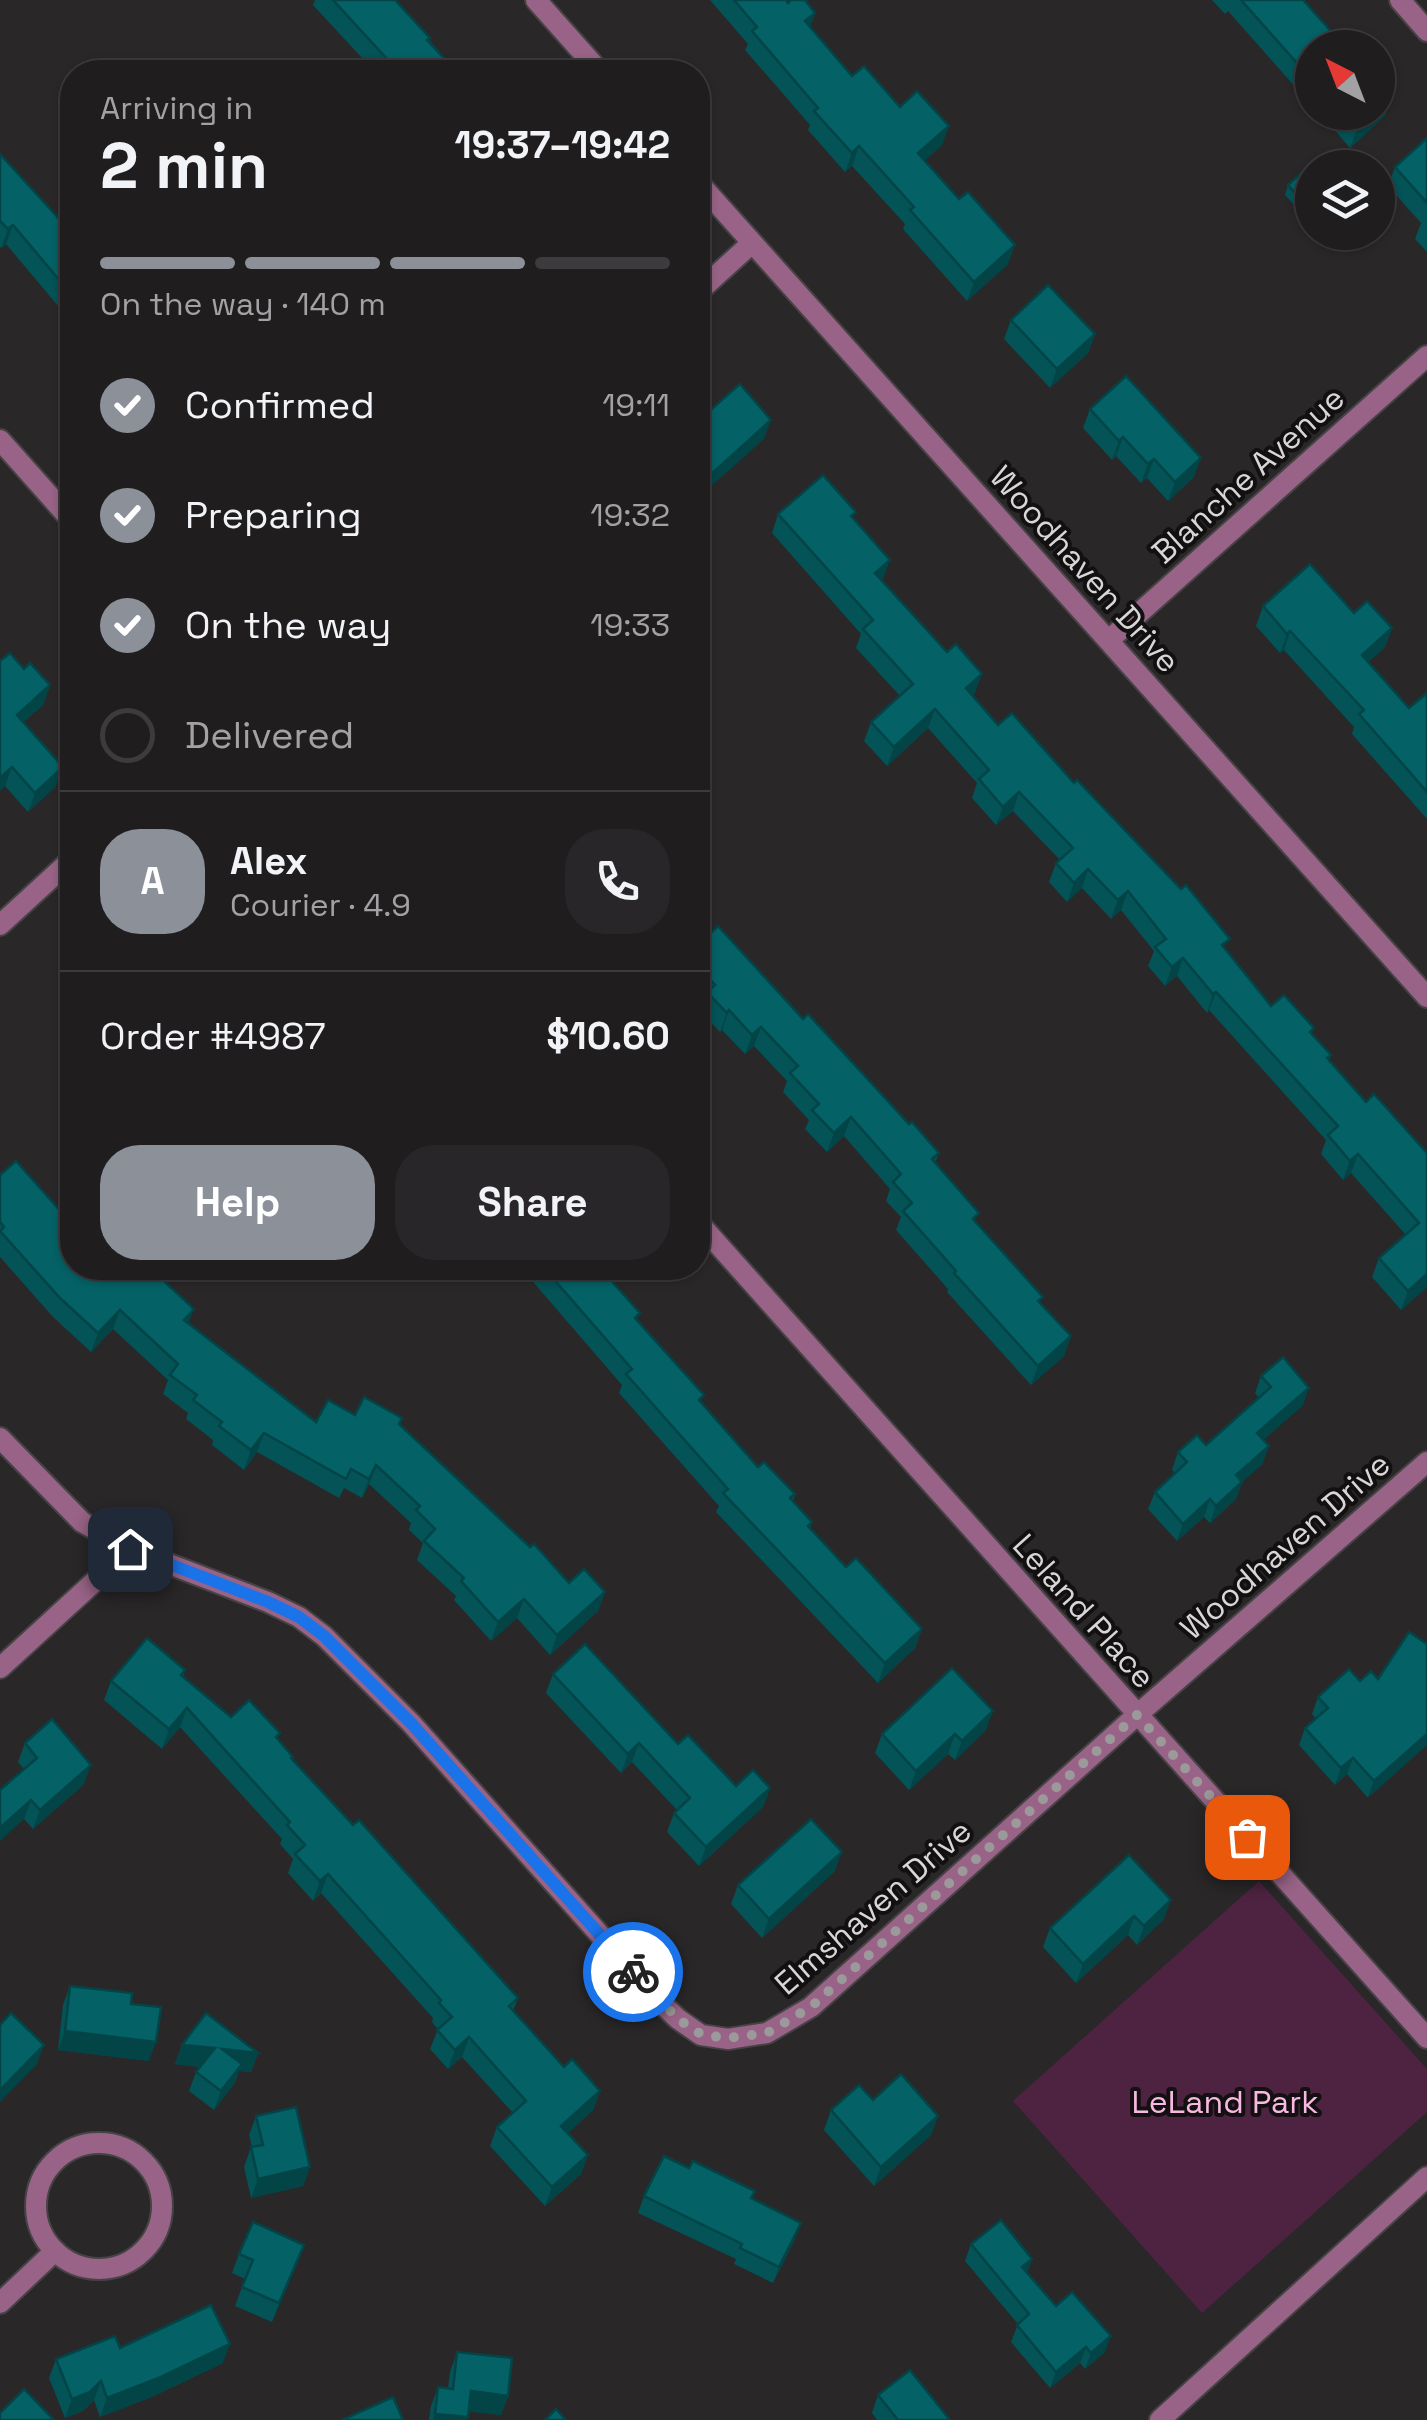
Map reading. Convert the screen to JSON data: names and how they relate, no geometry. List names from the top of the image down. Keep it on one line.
{"streets":{"street":["Blanche Avenue","Woodhaven Drive","Leland Place","Elmshaven Drive"]},"crossings":[["Blanche Avenue","Woodhaven Drive"],["Woodhaven Drive","Leland Place"],["Woodhaven Drive","Elmshaven Drive"],["Leland Place","Elmshaven Drive"]],"parks":["LeLand Park"],"north":"top left","page":{"heading":["2 min","Arriving in","19:37–19:42"],"panel":["Alex","Courier · 4.9","Order #4987","$10.60"],"bar":"On the way · 140 m","list":[["Confirmed","19:11"],["Preparing","19:32"],["On the way","19:33"],"Delivered"],"round":"A","buttons":["Help","Share"]}}
